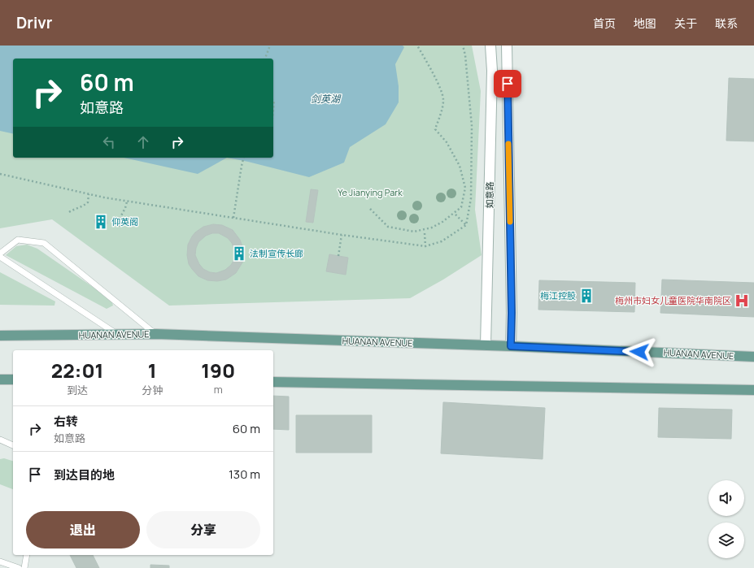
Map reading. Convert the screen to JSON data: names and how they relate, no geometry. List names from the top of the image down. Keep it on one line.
{"streets":{"main road":["HUANAN AVENUE"],"street":["如意路"]},"crossings":[["如意路","HUANAN AVENUE"]],"water":["剑英湖"],"parks":["Ye Jianying Park"],"places":{"building":["仰英阁","法制宣传长廊","梅江控股"],"hospital":["梅州市妇女儿童医院华南院区"]},"page":{"header":"Drivr","nav":["首页","地图","关于","联系"],"turn":["60 m","如意路"],"eta":["22:01","到达","1","分钟","190","m"],"list":[{"name":"右转","note":"如意路","value":"60 m"},{"name":"到达目的地","value":"130 m"}],"buttons":["退出","分享"]}}
